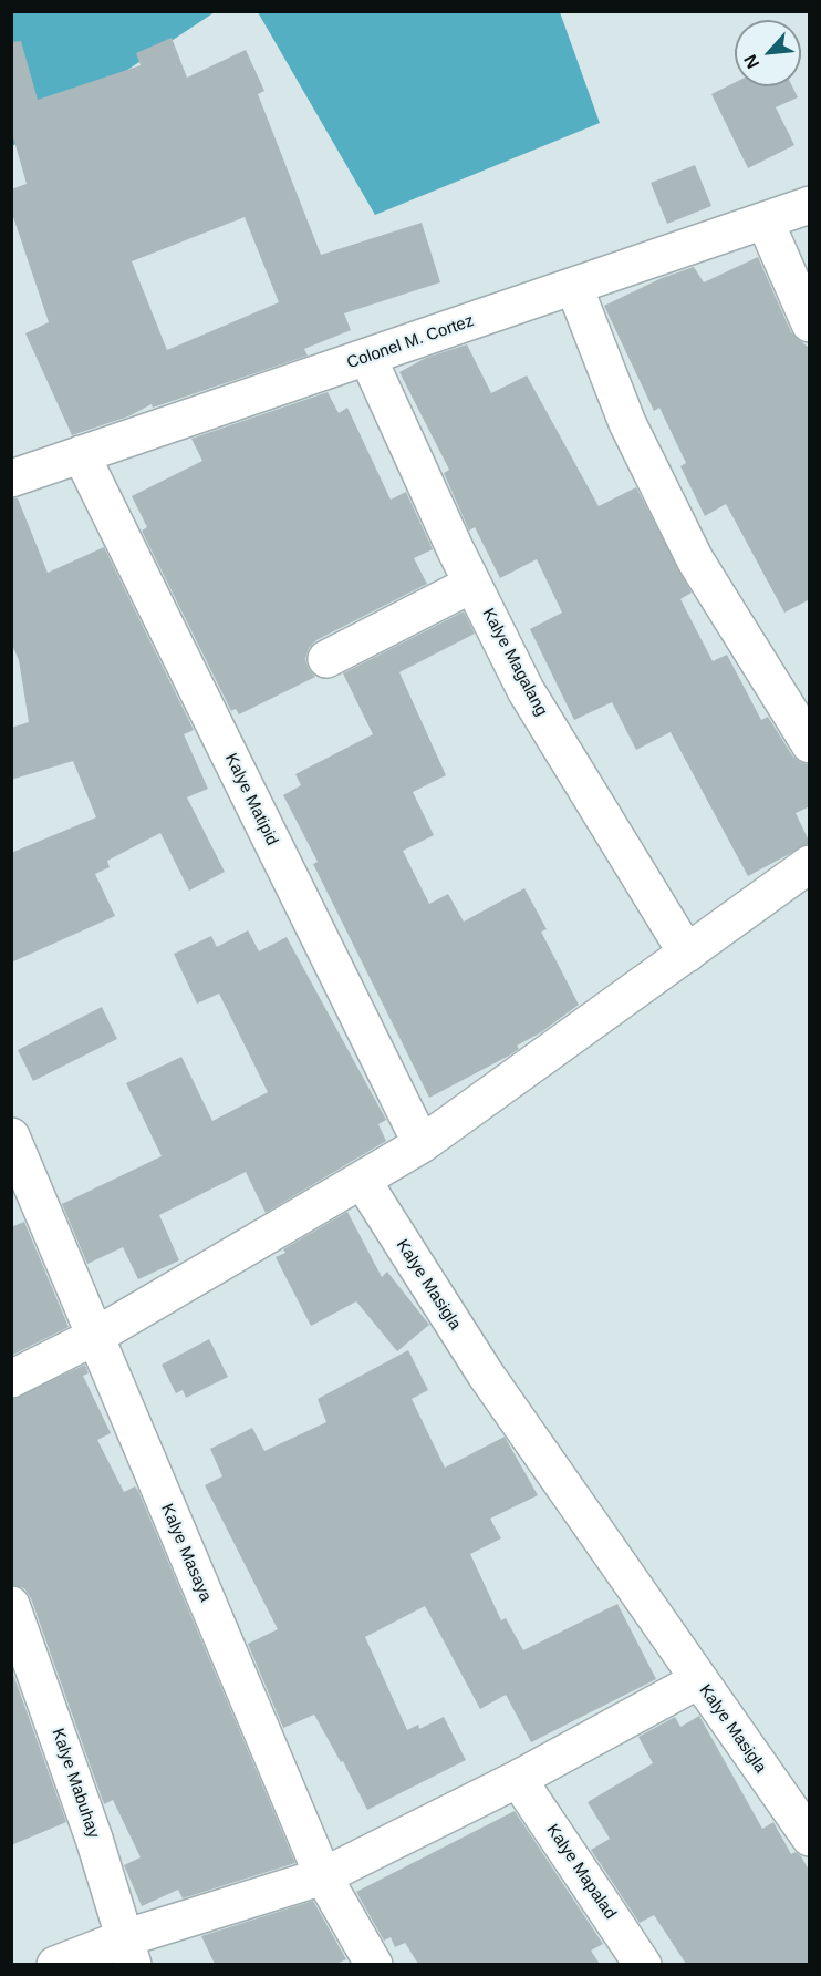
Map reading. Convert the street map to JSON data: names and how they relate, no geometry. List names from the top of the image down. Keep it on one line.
{"streets":{"street":["Colonel M. Cortez","Kalye Magalang","Kalye Matipid","Kalye Masigla","Kalye Masaya","Kalye Mabuhay","Kalye Mapalad"]},"crossings":[["Colonel M. Cortez","Kalye Magalang"],["Colonel M. Cortez","Kalye Matipid"]],"north":"bottom left"}
